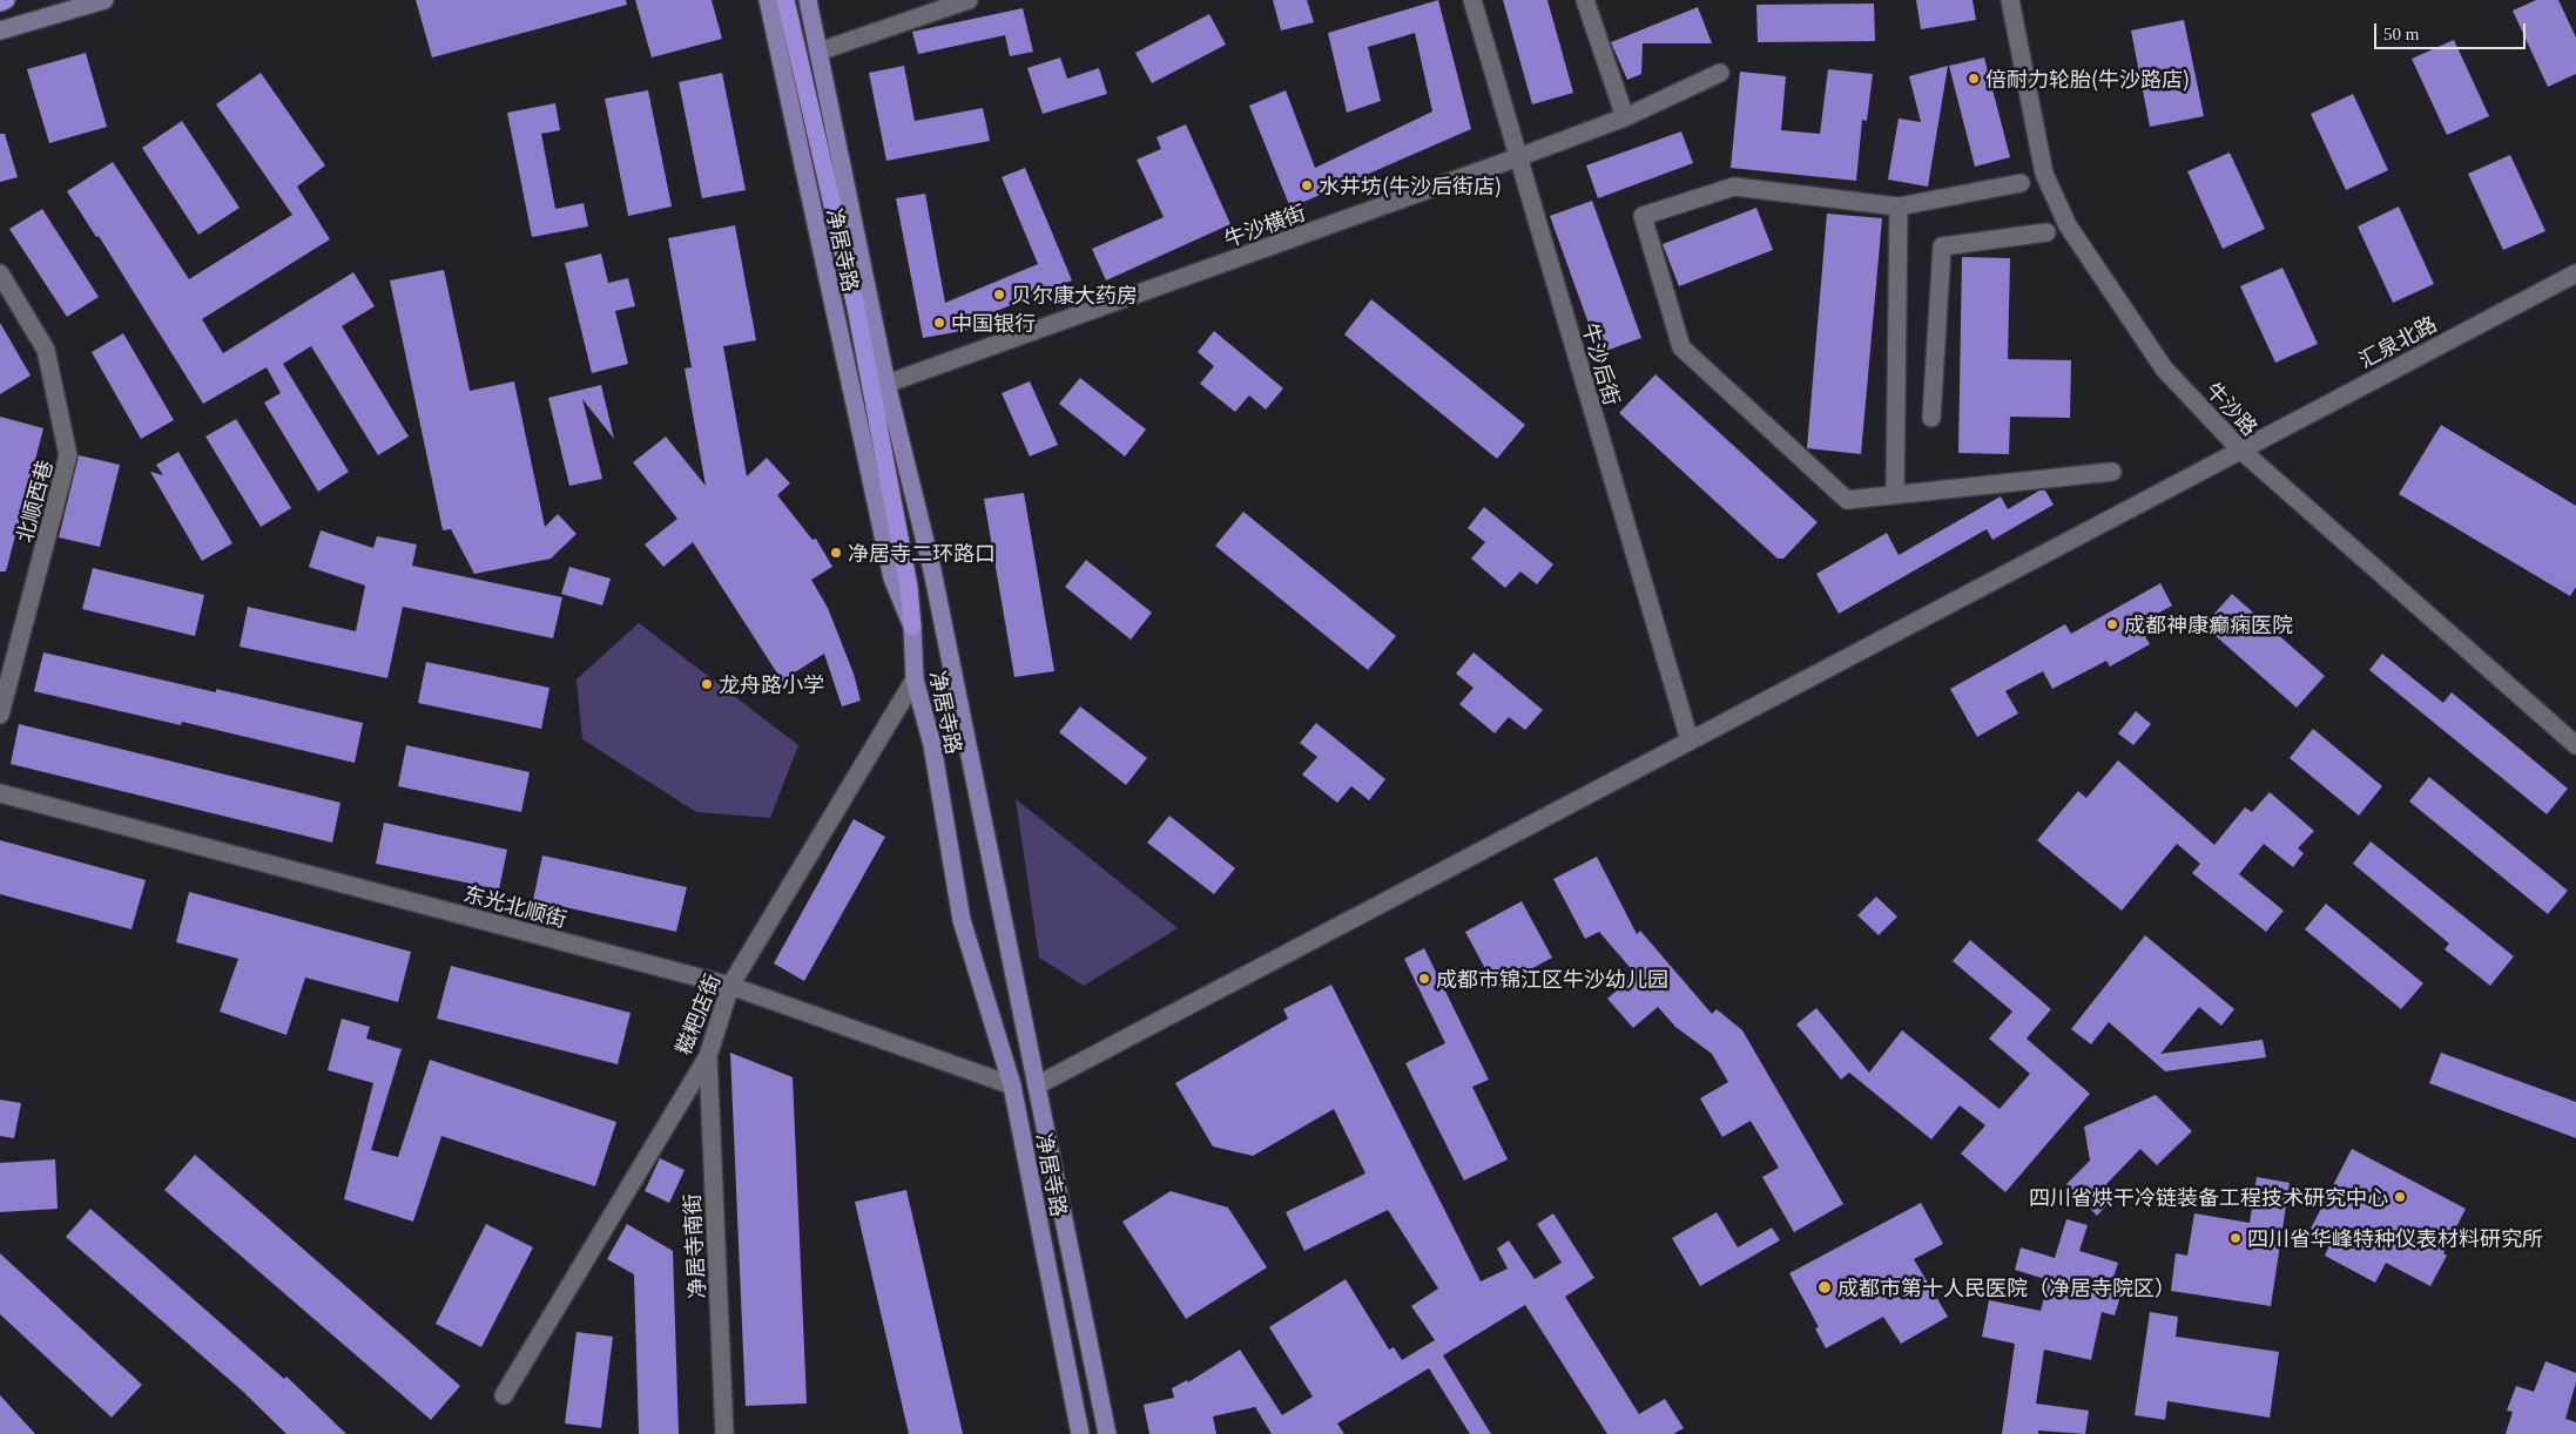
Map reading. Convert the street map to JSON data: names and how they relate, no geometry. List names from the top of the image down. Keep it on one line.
{"streets":{"main road":["净居寺路"],"street":["牛沙横街","汇泉北路","牛沙后街","牛沙路","北顺西巷","东光北顺街","糍粑店街","净居寺南街"]},"crossings":[["牛沙横街","净居寺路"],["牛沙横街","牛沙后街"],["净居寺路","汇泉北路"],["净居寺路","东光北顺街"],["净居寺路","糍粑店街"],["汇泉北路","牛沙后街"],["汇泉北路","牛沙路"],["东光北顺街","糍粑店街"],["糍粑店街","净居寺南街"]],"places":["倍耐力轮胎(牛沙路店)","水井坊(牛沙后街店)","贝尔康大药房","中国银行","净居寺二环路口","成都神康癫痫医院","龙舟路小学","成都市锦江区牛沙幼儿园","四川省烘干冷链装备工程技术研究中心","四川省华峰特种仪表材料研究所","成都市第十人民医院（净居寺院区）"],"scale_bar":"50 m"}
